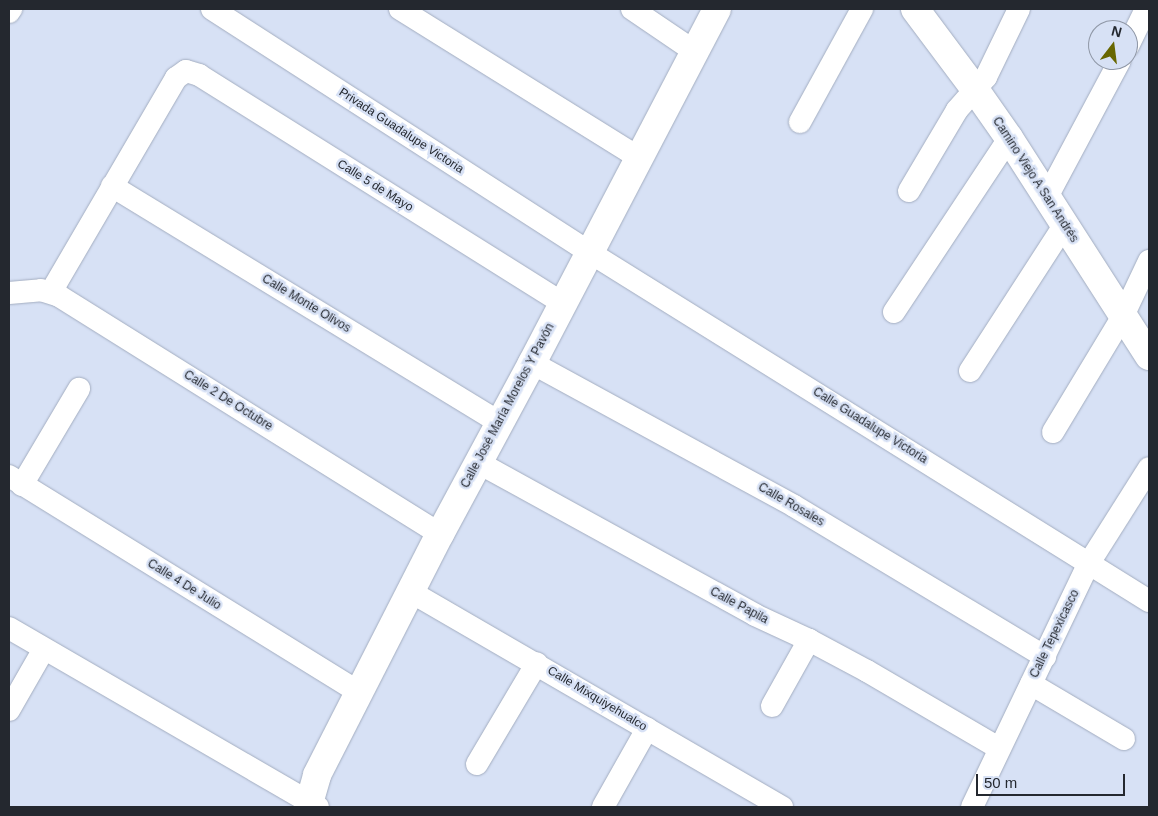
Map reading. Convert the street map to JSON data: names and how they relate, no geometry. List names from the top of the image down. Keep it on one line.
{"streets":{"street":["Privada Guadalupe Victoria","Camino Viejo A San Andrés","Calle 5 de Mayo","Calle Monte Olivos","Calle 2 De Octubre","Calle José María Morelos Y Pavón","Calle Guadalupe Victoria","Calle Rosales","Calle 4 De Julio","Calle Papila","Calle Tepexicasco","Calle Mixquiyehualco"]},"crossings":[["Privada Guadalupe Victoria","Calle José María Morelos Y Pavón"],["Privada Guadalupe Victoria","Calle Guadalupe Victoria"],["Calle 5 de Mayo","Calle Monte Olivos"],["Calle 5 de Mayo","Calle José María Morelos Y Pavón"],["Calle Monte Olivos","Calle José María Morelos Y Pavón"],["Calle 2 De Octubre","Calle José María Morelos Y Pavón"],["Calle José María Morelos Y Pavón","Calle Guadalupe Victoria"],["Calle José María Morelos Y Pavón","Calle Rosales"],["Calle José María Morelos Y Pavón","Calle 4 De Julio"],["Calle José María Morelos Y Pavón","Calle Papila"],["Calle José María Morelos Y Pavón","Calle Mixquiyehualco"],["Calle Guadalupe Victoria","Calle Tepexicasco"],["Calle Rosales","Calle Tepexicasco"],["Calle Papila","Calle Tepexicasco"]],"scale_bar":"50 m","north":"top"}
